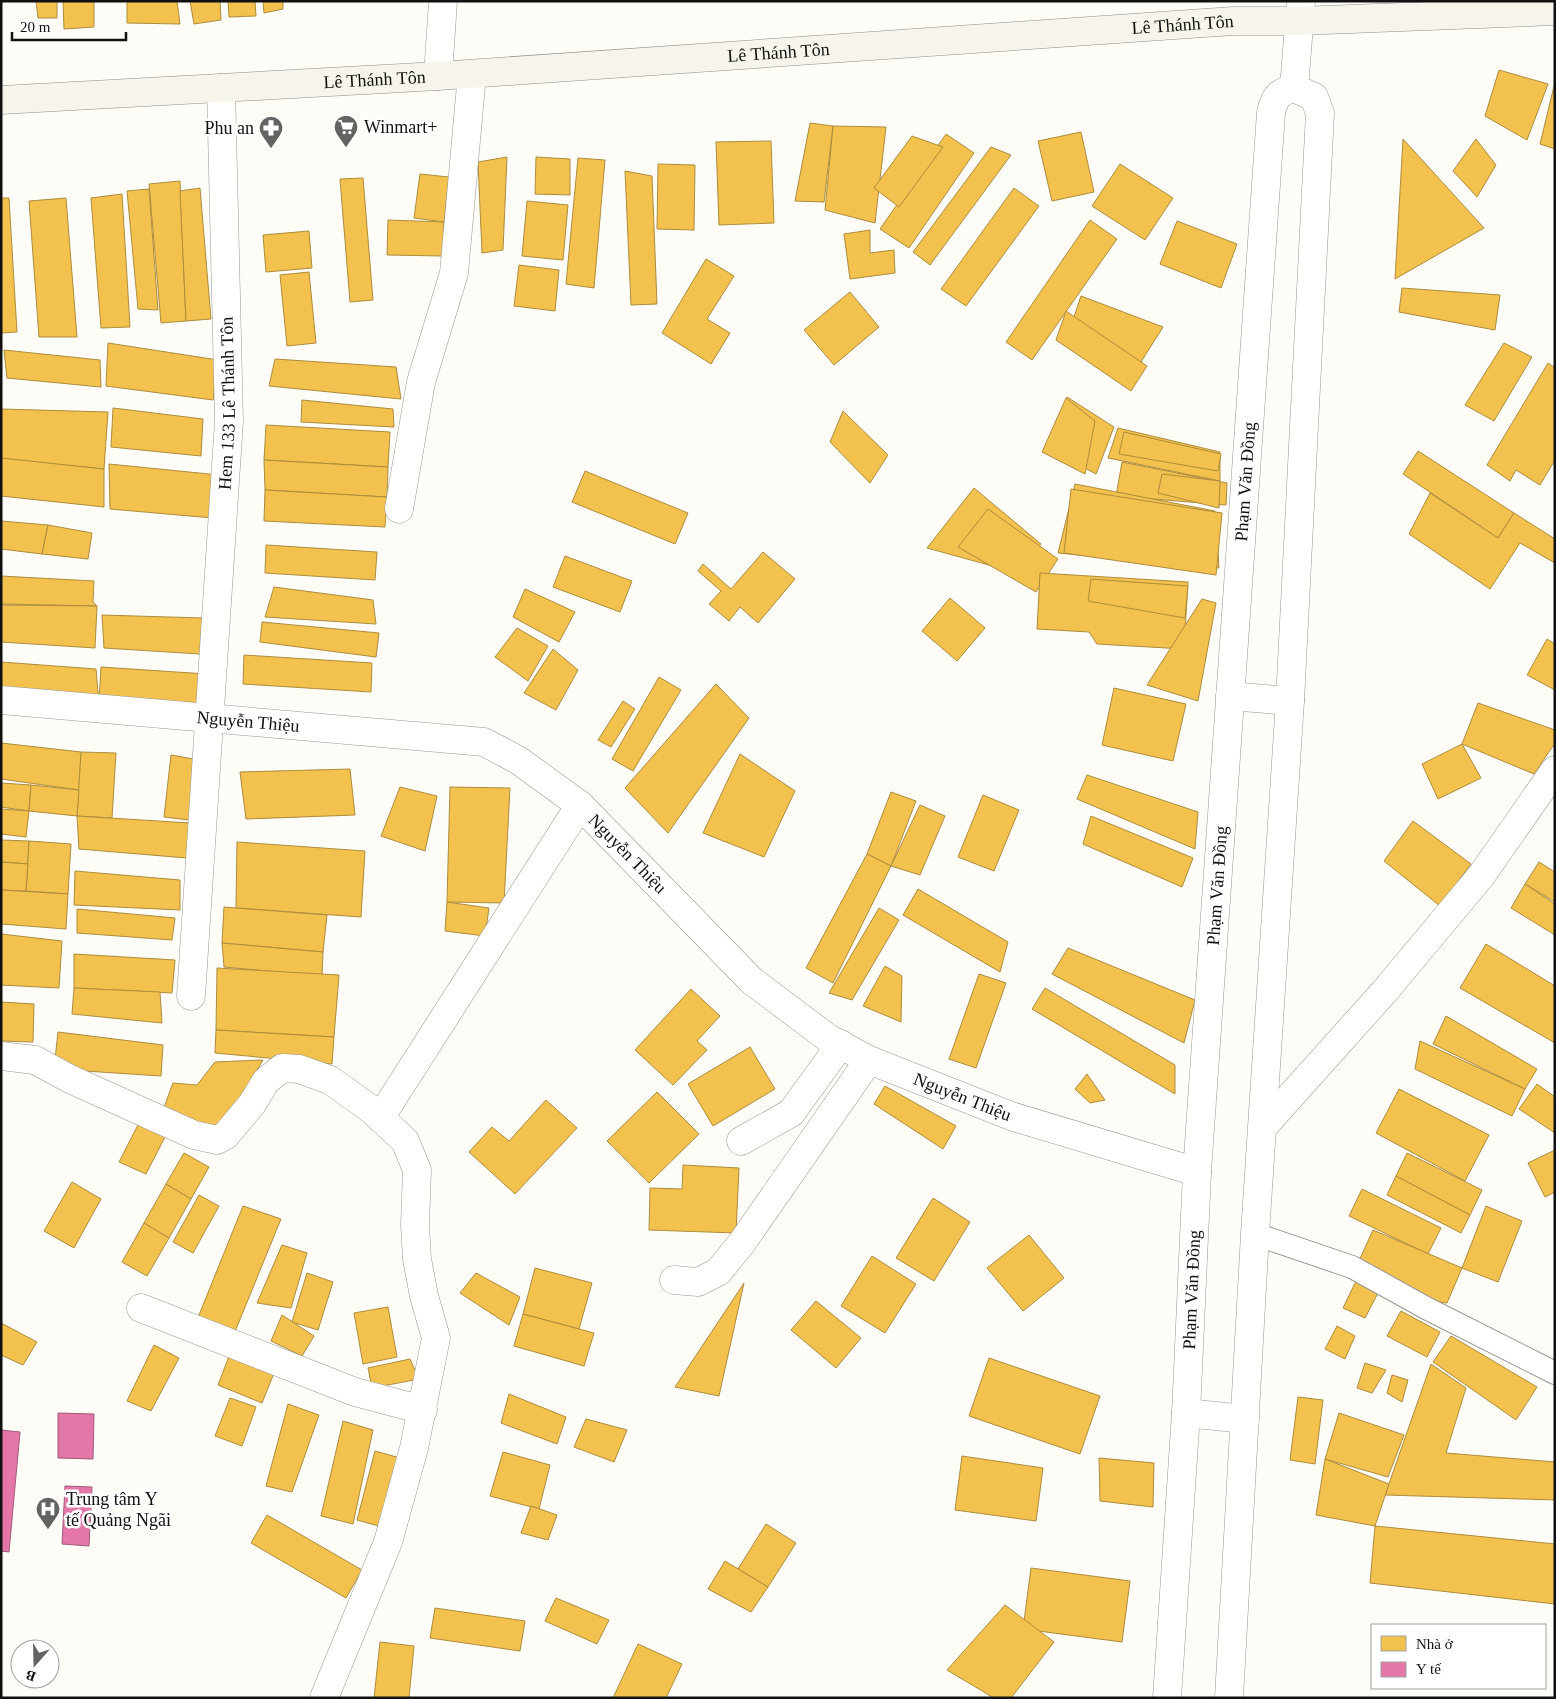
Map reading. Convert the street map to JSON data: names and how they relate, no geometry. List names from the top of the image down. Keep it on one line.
{"streets":{"main road":["Lê Thánh Tôn"],"street":["Hem 133 Lê Thánh Tôn","Phạm Văn Đồng","Nguyễn Thiệu"]},"crossings":[["Lê Thánh Tôn","Hem 133 Lê Thánh Tôn"],["Hem 133 Lê Thánh Tôn","Nguyễn Thiệu"],["Phạm Văn Đồng","Nguyễn Thiệu"]],"places":{"supermarket":["Winmart+"],"pharmacy":["Phu an"],"hospital":["Trung tâm Y tế Quảng Ngãi"]},"legend":["Nhà ở","Y tế"],"scale_bar":"20 m","north":"bottom"}
